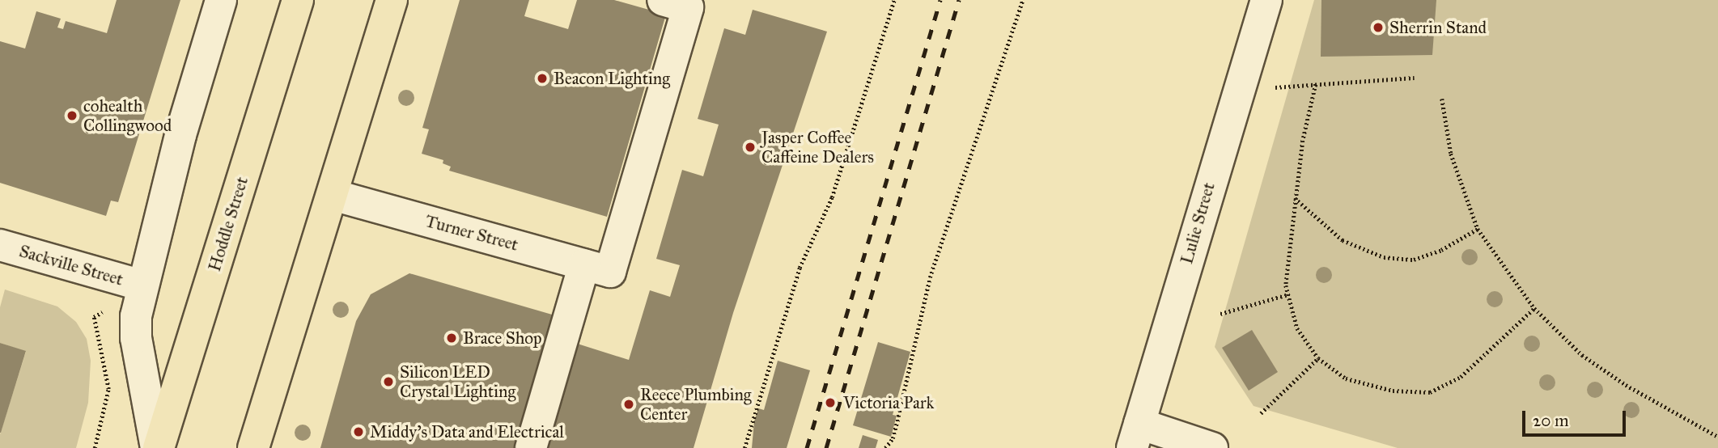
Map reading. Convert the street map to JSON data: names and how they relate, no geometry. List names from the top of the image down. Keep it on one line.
{"streets":{"highway":["Hoddle Street"],"street":["Lulie Street","Turner Street","Sackville Street"]},"places":["Sherrin Stand","Beacon Lighting","cohealth Collingwood","Jasper Coffee Caffeine Dealers","Brace Shop","Silicon LED Crystal Lighting","Victoria Park","Reece Plumbing Center","Middy's Data and Electrical"],"scale_bar":"20 m"}
